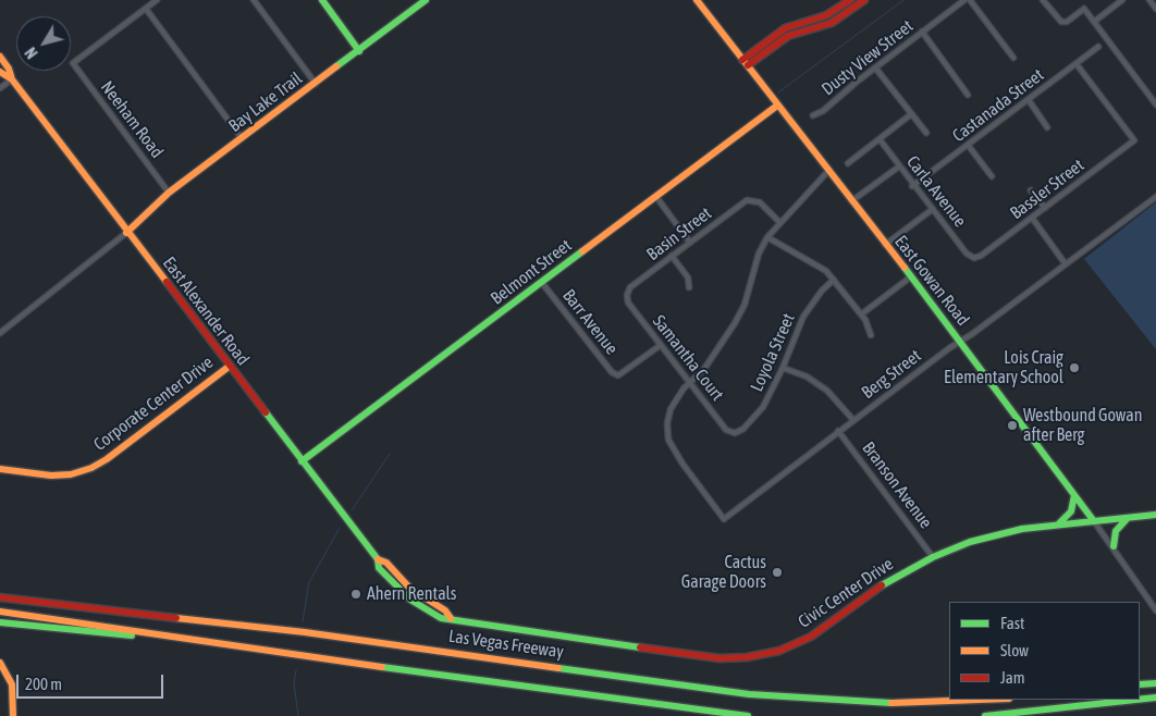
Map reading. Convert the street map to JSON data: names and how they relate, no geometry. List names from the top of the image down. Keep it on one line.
{"streets":{"main road":["Bay Lake Trail","Belmont Street","East Gowan Road","East Alexander Road","Corporate Center Drive","Civic Center Drive","Las Vegas Freeway"],"street":["Dusty View Street","Castanada Street","Neeham Road","Bassler Street","Carla Avenue","Basin Street","Barr Avenue","Loyola Street","Samantha Court","Berg Street","Branson Avenue"]},"crossings":[["Bay Lake Trail","Neeham Road"],["Bay Lake Trail","East Alexander Road"],["Castanada Street","Bassler Street"],["Castanada Street","Carla Avenue"],["Bassler Street","Carla Avenue"],["Basin Street","Samantha Court"],["Belmont Street","East Gowan Road"],["Belmont Street","East Alexander Road"],["Belmont Street","Barr Avenue"],["East Gowan Road","Berg Street"],["East Gowan Road","Civic Center Drive"],["East Alexander Road","Corporate Center Drive"],["East Alexander Road","Civic Center Drive"],["Barr Avenue","Samantha Court"],["Loyola Street","Samantha Court"],["Samantha Court","Berg Street"],["Berg Street","Branson Avenue"],["Branson Avenue","Civic Center Drive"]],"places":["Lois Craig Elementary School","Westbound Gowan after Berg","Cactus Garage Doors","Ahern Rentals"],"legend":["Fast","Slow","Jam"],"scale_bar":"200 m","north":"bottom left"}
